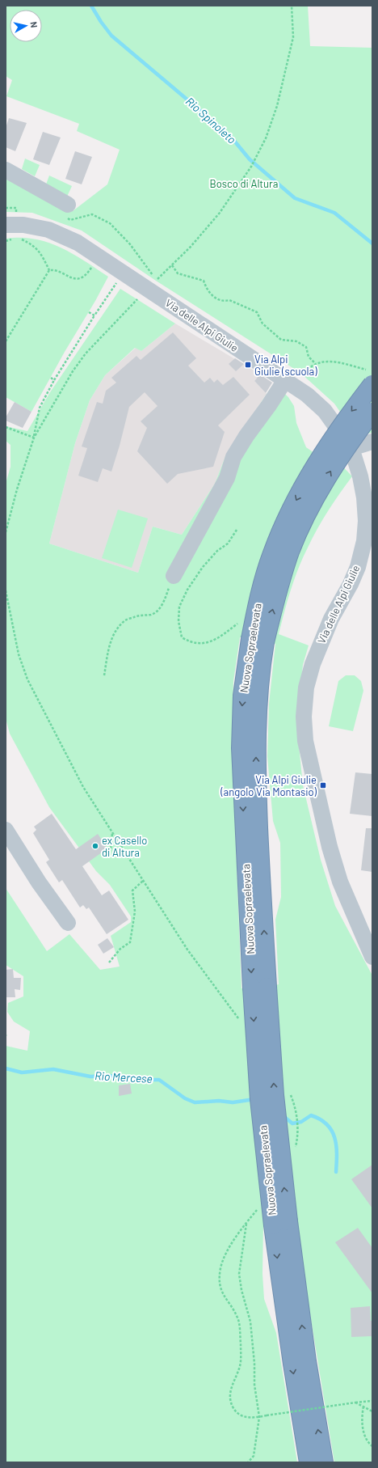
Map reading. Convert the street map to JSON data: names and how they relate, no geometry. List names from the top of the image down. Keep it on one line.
{"streets":{"highway":["Nuova Sopraelevata"],"street":["Via delle Alpi Giulie"]},"water":["Rio Spinoleto","Rio Mercese"],"parks":["Bosco di Altura"],"places":{"transit":["Via Alpi Giulie (scuola)","Via Alpi Giulie (angolo Via Montasio)"],"other":["ex Casello di Altura"]},"north":"right"}
